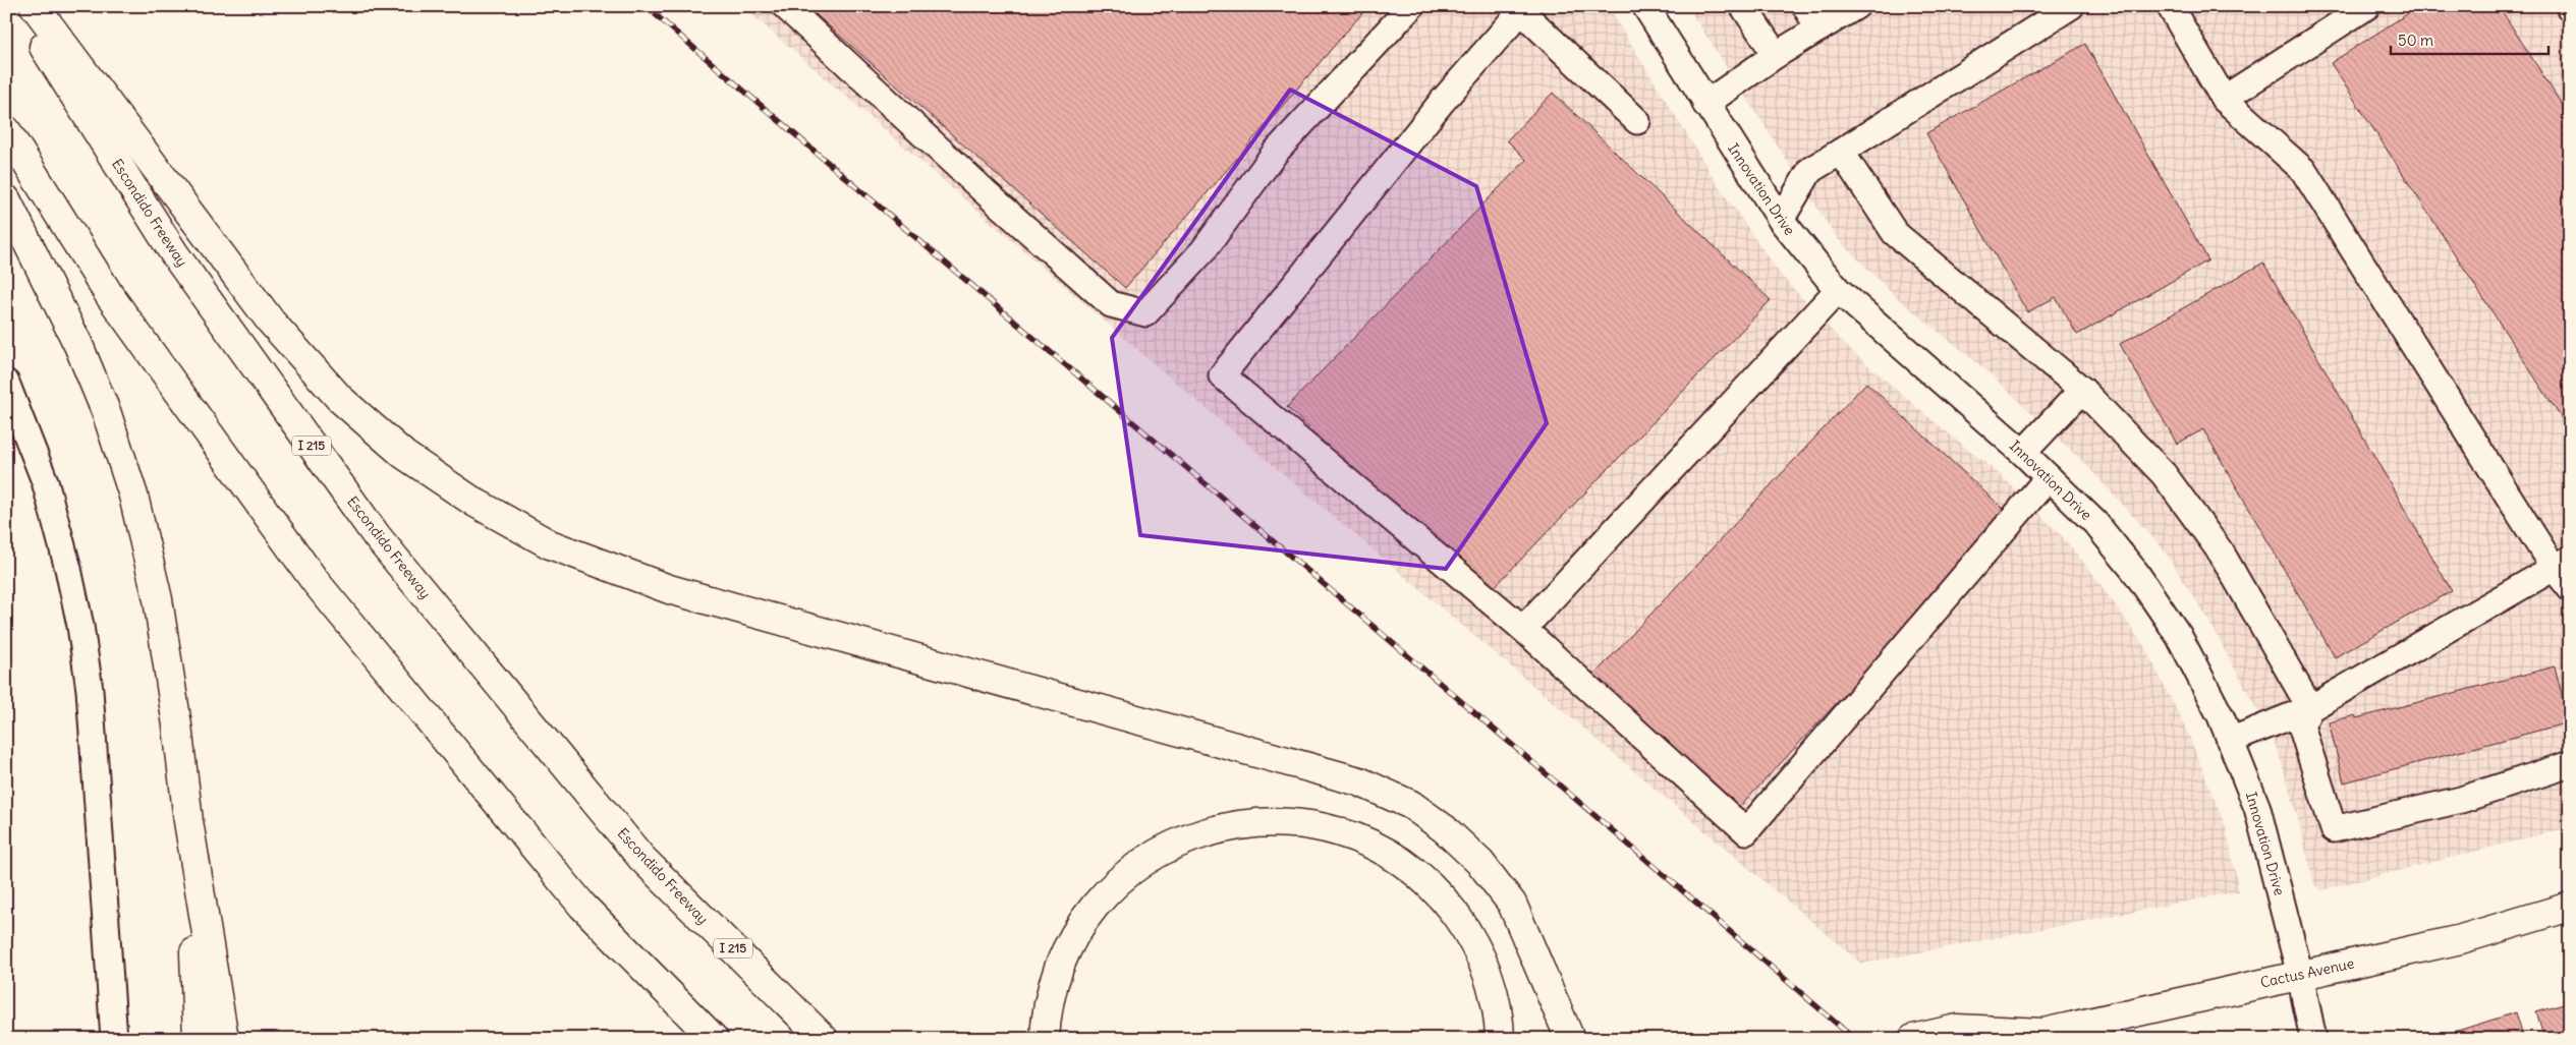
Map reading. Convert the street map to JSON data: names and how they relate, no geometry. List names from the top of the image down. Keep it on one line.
{"streets":{"main road":["Escondido Freeway","I 215","Cactus Avenue"],"street":["Innovation Drive"]},"crossings":[["Innovation Drive","Cactus Avenue"]],"scale_bar":"50 m"}
